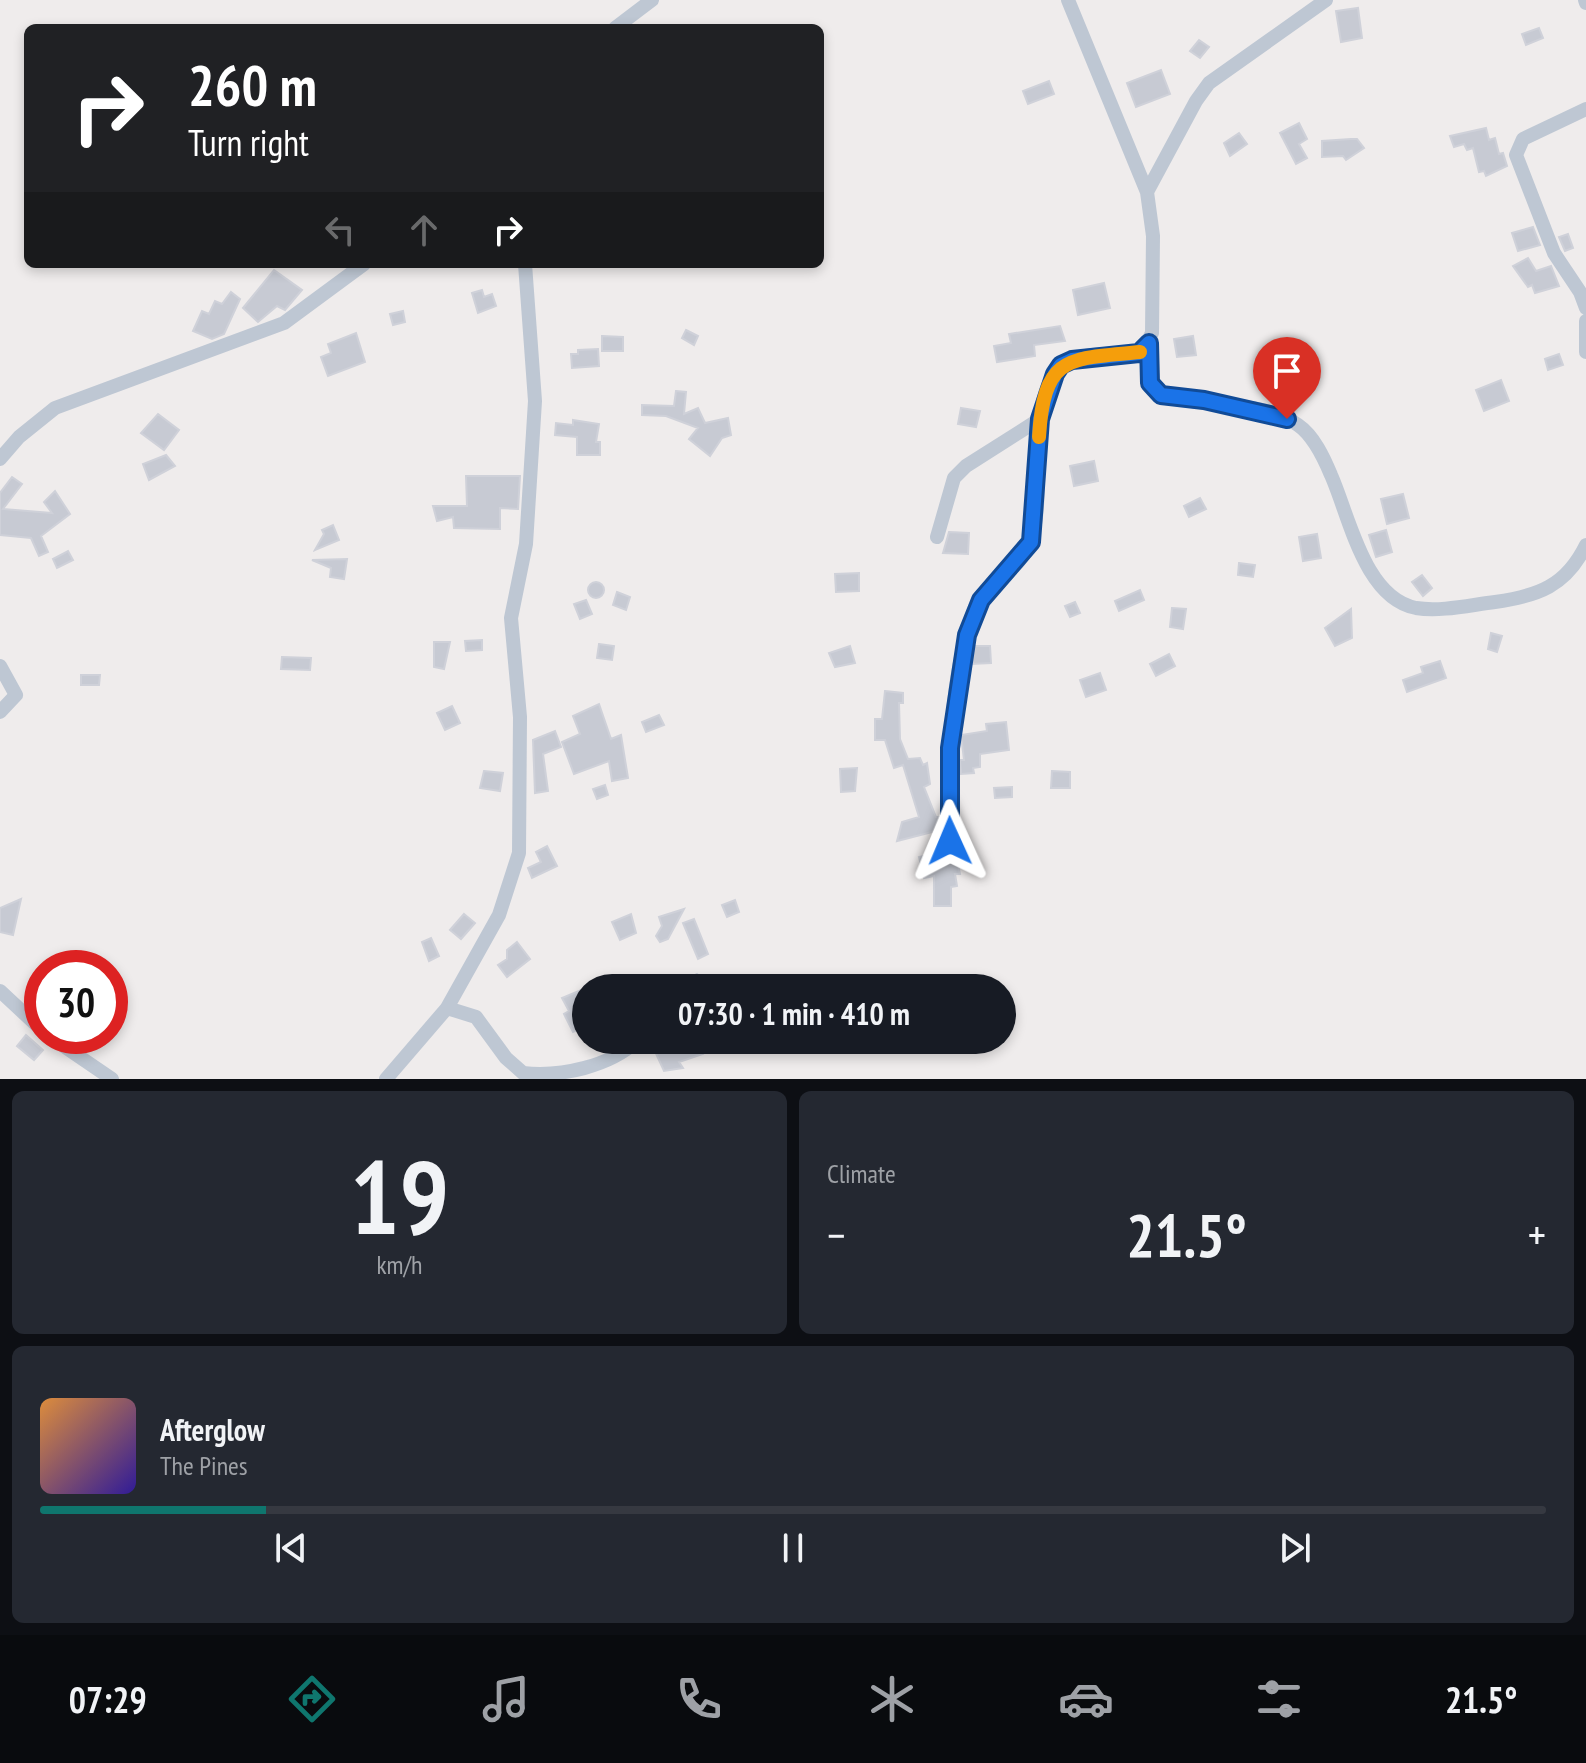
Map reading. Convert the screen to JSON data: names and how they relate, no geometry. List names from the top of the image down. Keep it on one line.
{"page":{"turn":["260 m","Turn right"],"limit":"30","trip":"07:30 · 1 min · 410 m","tile":[["19","km/h"],"Climate"],"heat":["−","21.5°","+"],"song":["Afterglow","The Pines"],"tabs":["07:29","21.5°"]}}
